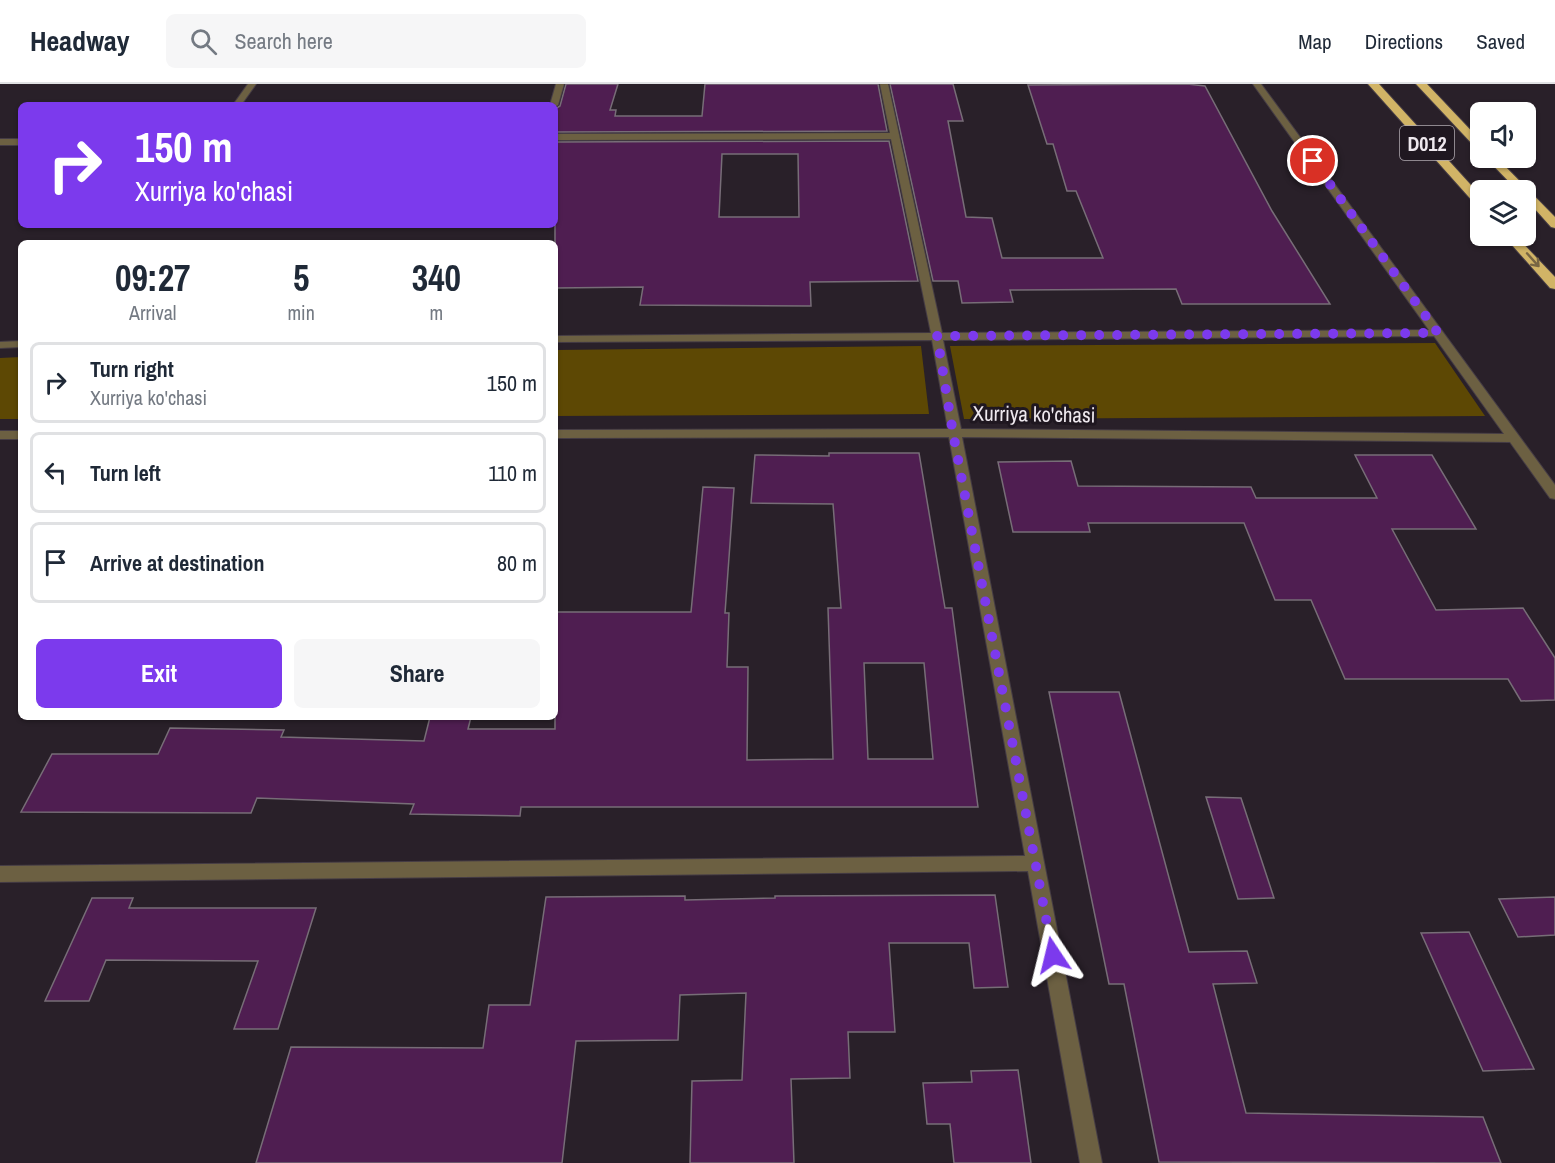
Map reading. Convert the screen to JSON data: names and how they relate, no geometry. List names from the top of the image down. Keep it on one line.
{"streets":{"highway":["D012"],"street":["Xurriya ko'chasi"]},"page":{"header":"Headway","search":"Search here","nav":["Map","Directions","Saved"],"turn":["150 m","Xurriya ko'chasi"],"eta":["09:27","Arrival","5","min","340","m"],"list":[{"name":"Turn right","note":"Xurriya ko'chasi","value":"150 m"},{"name":"Turn left","value":"110 m"},{"name":"Arrive at destination","value":"80 m"}],"buttons":["Exit","Share"]}}
